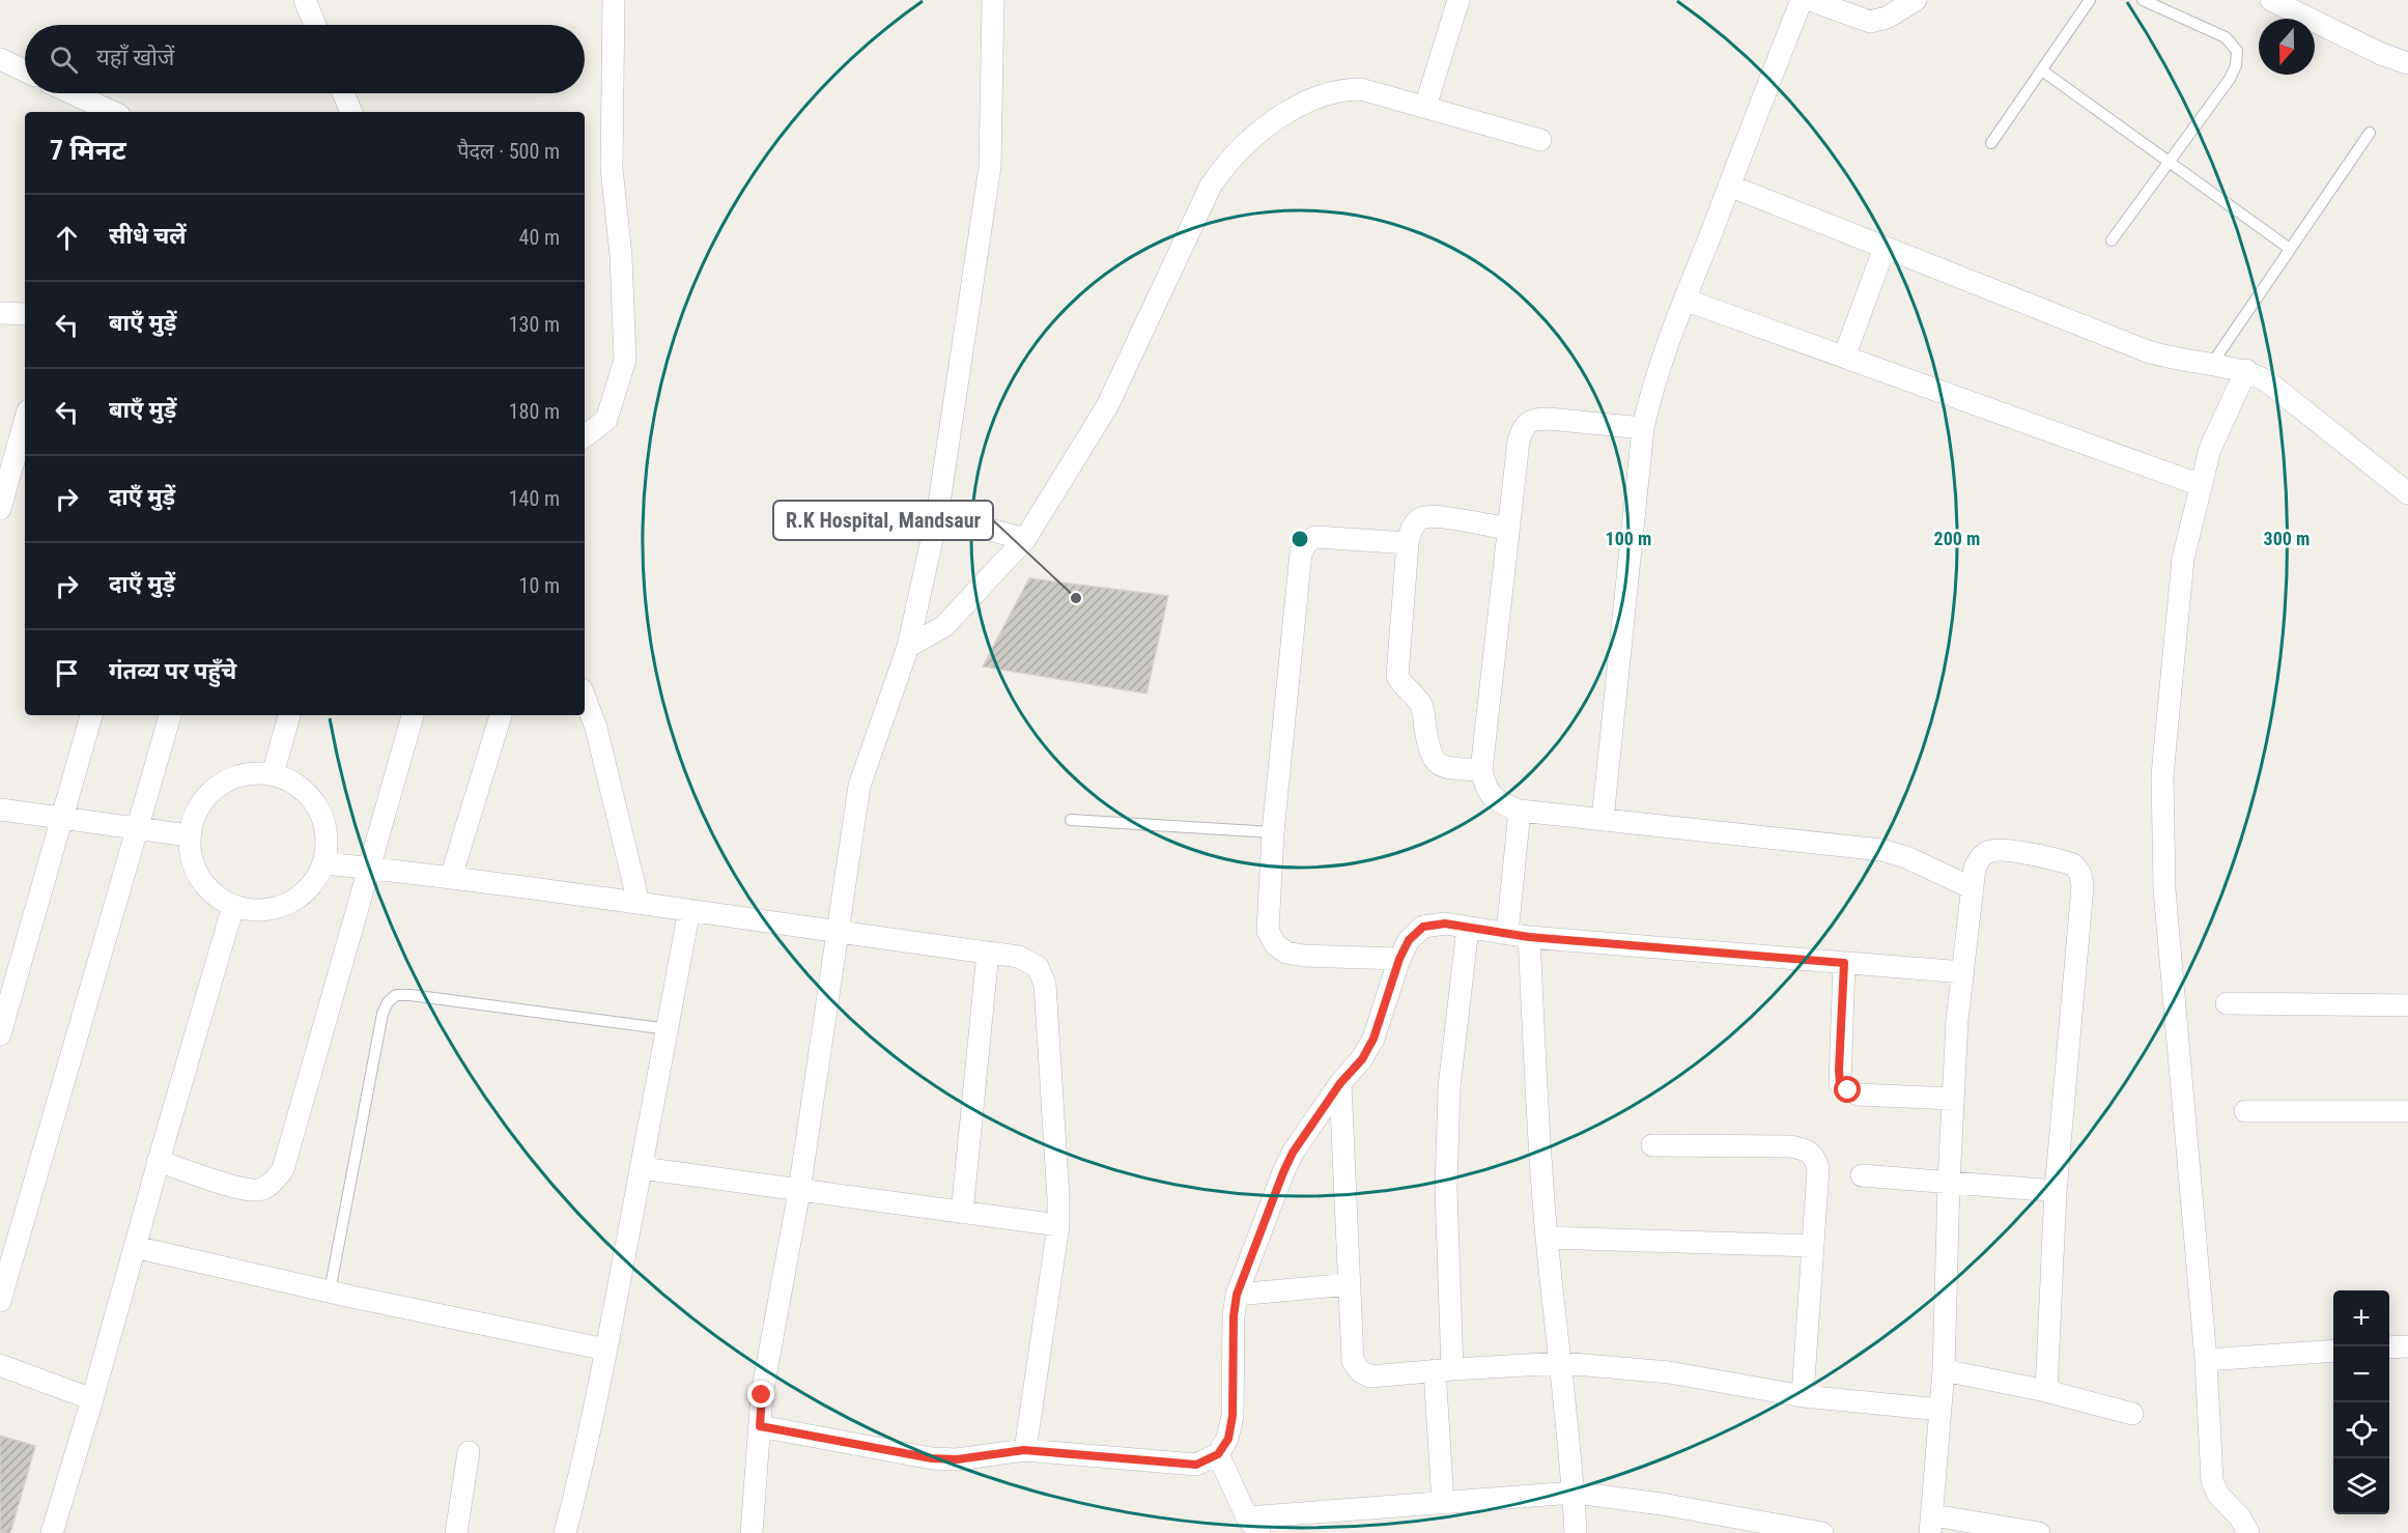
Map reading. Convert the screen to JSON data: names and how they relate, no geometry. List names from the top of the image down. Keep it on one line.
{"places":["R.K Hospital, Mandsaur"],"north":"bottom","page":{"search":"यहाँ खोजें","heading":["7 मिनट","पैदल · 500 m"],"list":[["सीधे चलें","40 m"],["बाएँ मुड़ें","130 m"],["बाएँ मुड़ें","180 m"],["दाएँ मुड़ें","140 m"],["दाएँ मुड़ें","10 m"],"गंतव्य पर पहुँचे"],"map_buttons":["+","−"]},"rings":["100 m","200 m","300 m"]}
